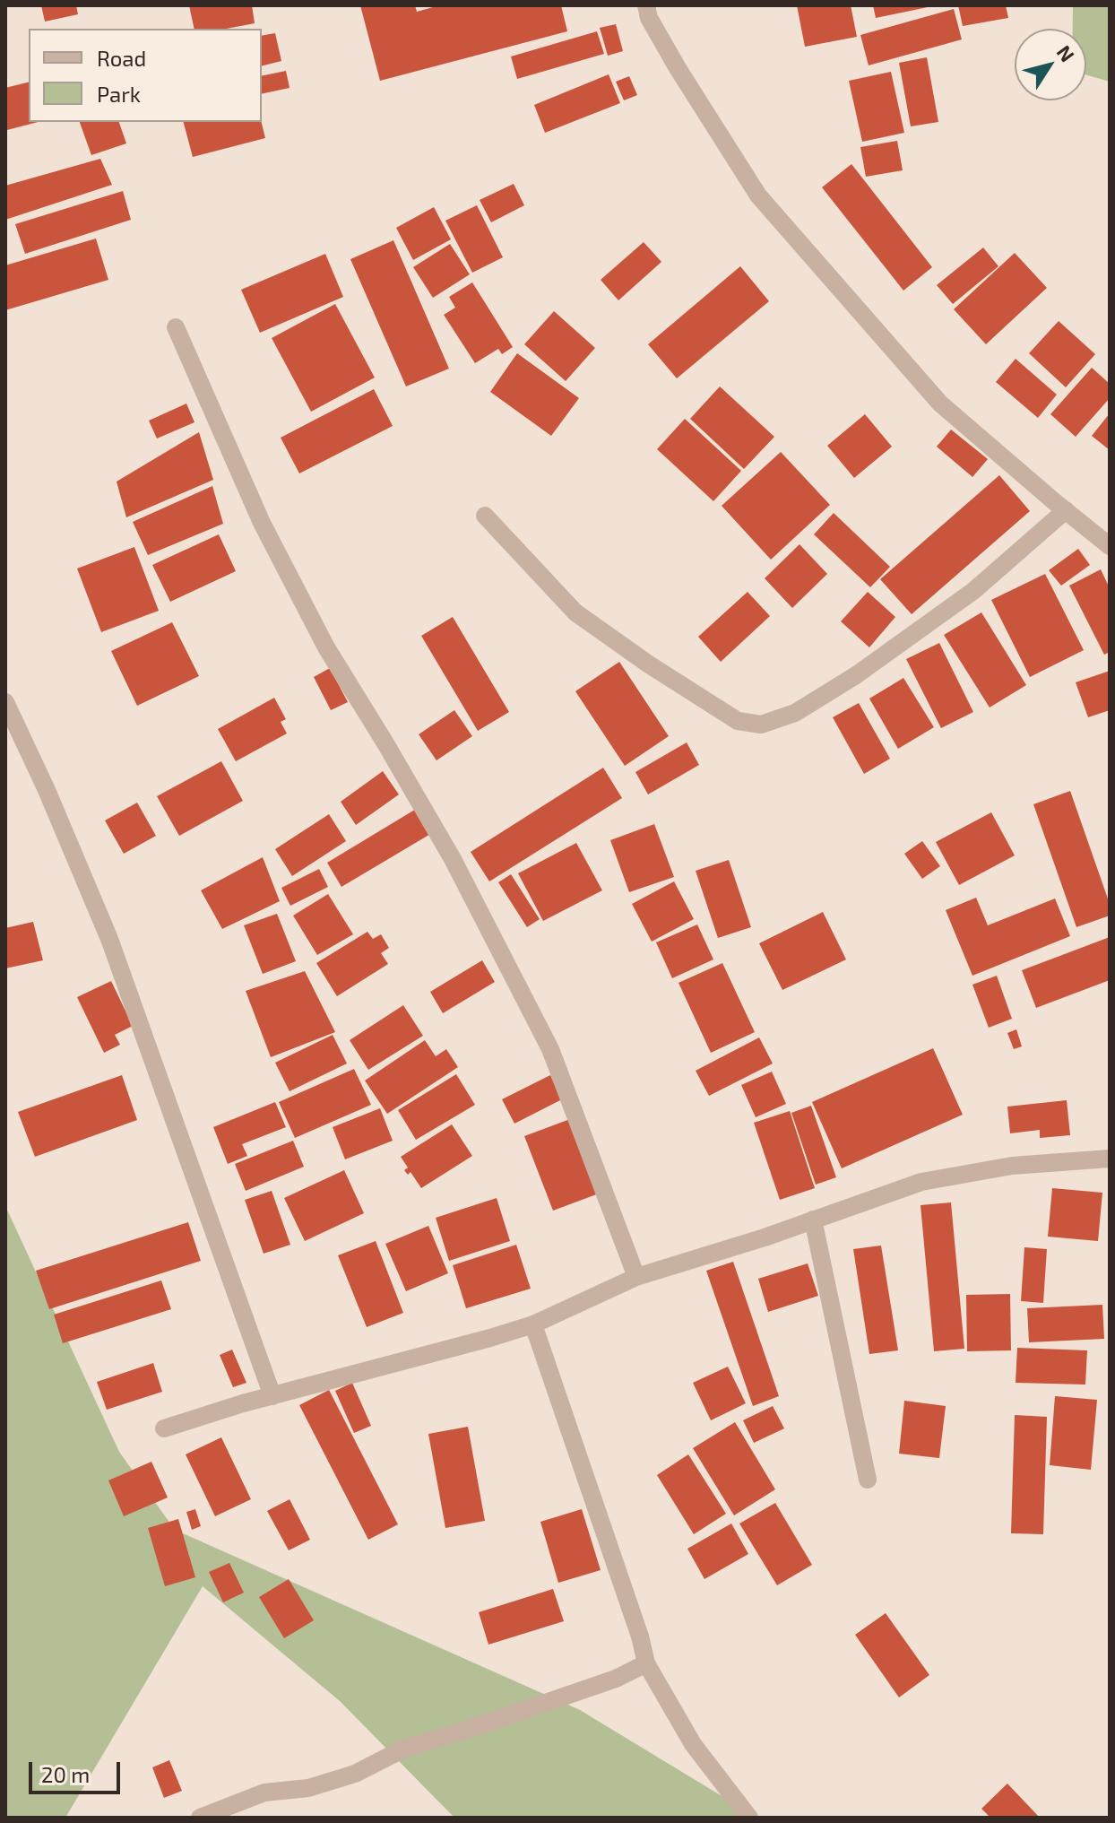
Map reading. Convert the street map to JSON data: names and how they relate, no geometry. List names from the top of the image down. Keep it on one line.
{"legend":["Road","Park"],"scale_bar":"20 m","north":"top right"}
